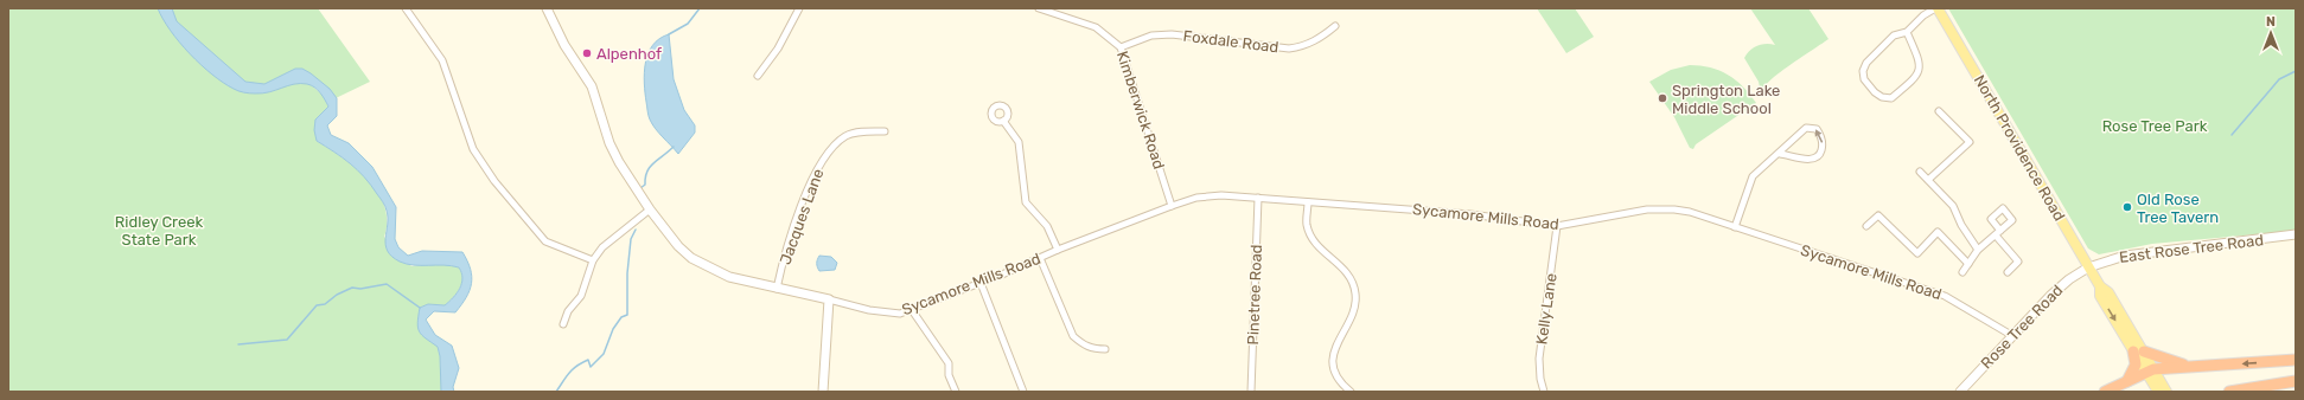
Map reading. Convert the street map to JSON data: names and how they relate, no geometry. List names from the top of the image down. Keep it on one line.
{"streets":{"main road":["North Providence Road"],"street":["Foxdale Road","Kimberwick Road","Jacques Lane","Sycamore Mills Road","East Rose Tree Road","Pinetree Road","Kelly Lane","Rose Tree Road"]},"crossings":[["Foxdale Road","Kimberwick Road"],["Kimberwick Road","Sycamore Mills Road"],["North Providence Road","East Rose Tree Road"],["North Providence Road","Rose Tree Road"],["Sycamore Mills Road","Pinetree Road"],["Sycamore Mills Road","Kelly Lane"],["Sycamore Mills Road","Rose Tree Road"],["East Rose Tree Road","Rose Tree Road"]],"parks":["Rose Tree Park","Ridley Creek State Park"],"places":["Alpenhof","Springton Lake Middle School","Old Rose Tree Tavern"],"north":"top"}
